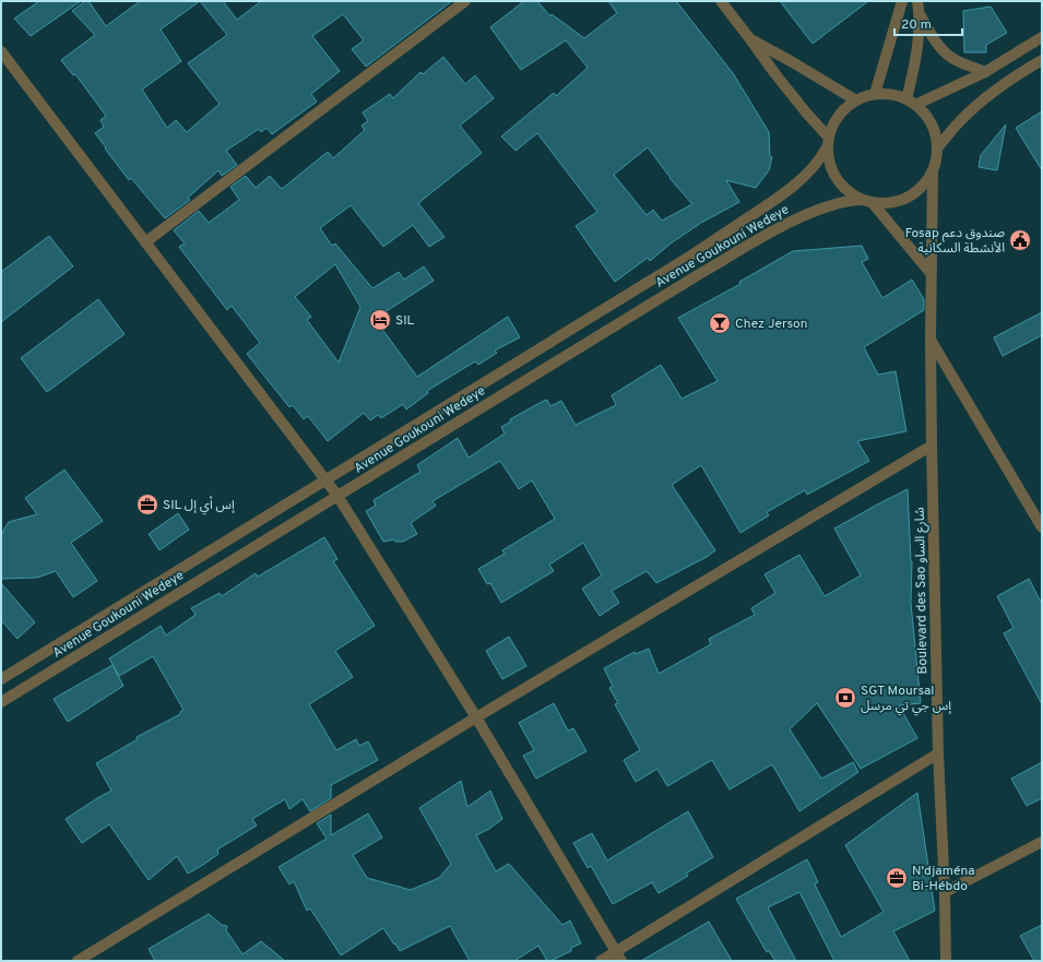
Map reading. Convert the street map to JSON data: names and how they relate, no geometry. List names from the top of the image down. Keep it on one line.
{"streets":{"street":["Avenue Goukouni Wedeye","Boulevard des Sao شارع الساو"]},"crossings":[["Avenue Goukouni Wedeye","Boulevard des Sao شارع الساو"]],"places":{"public building":["Fosap صندوق دعم الأنشطة السكانية"],"hotel":["SIL"],"bar":["Chez Jerson"],"office":["SIL إس أي إل","N'djaména Bi-Hébdo"],"bank":["SGT Moursal إس جي تي مرسل"]},"scale_bar":"20 m"}
